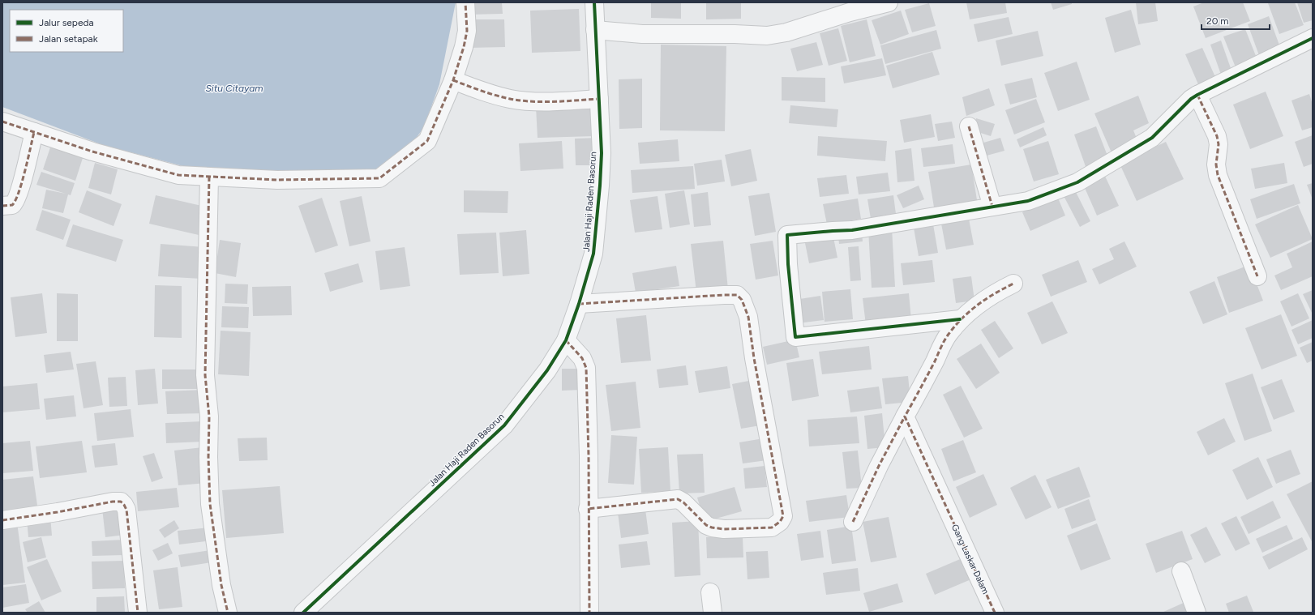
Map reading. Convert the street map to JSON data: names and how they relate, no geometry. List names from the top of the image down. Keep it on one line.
{"streets":{"street":["Jalan Haji Raden Basorun","Gang Laskar Dalam"]},"water":["Situ Citayam"],"legend":["Jalur sepeda","Jalan setapak"],"scale_bar":"20 m"}
